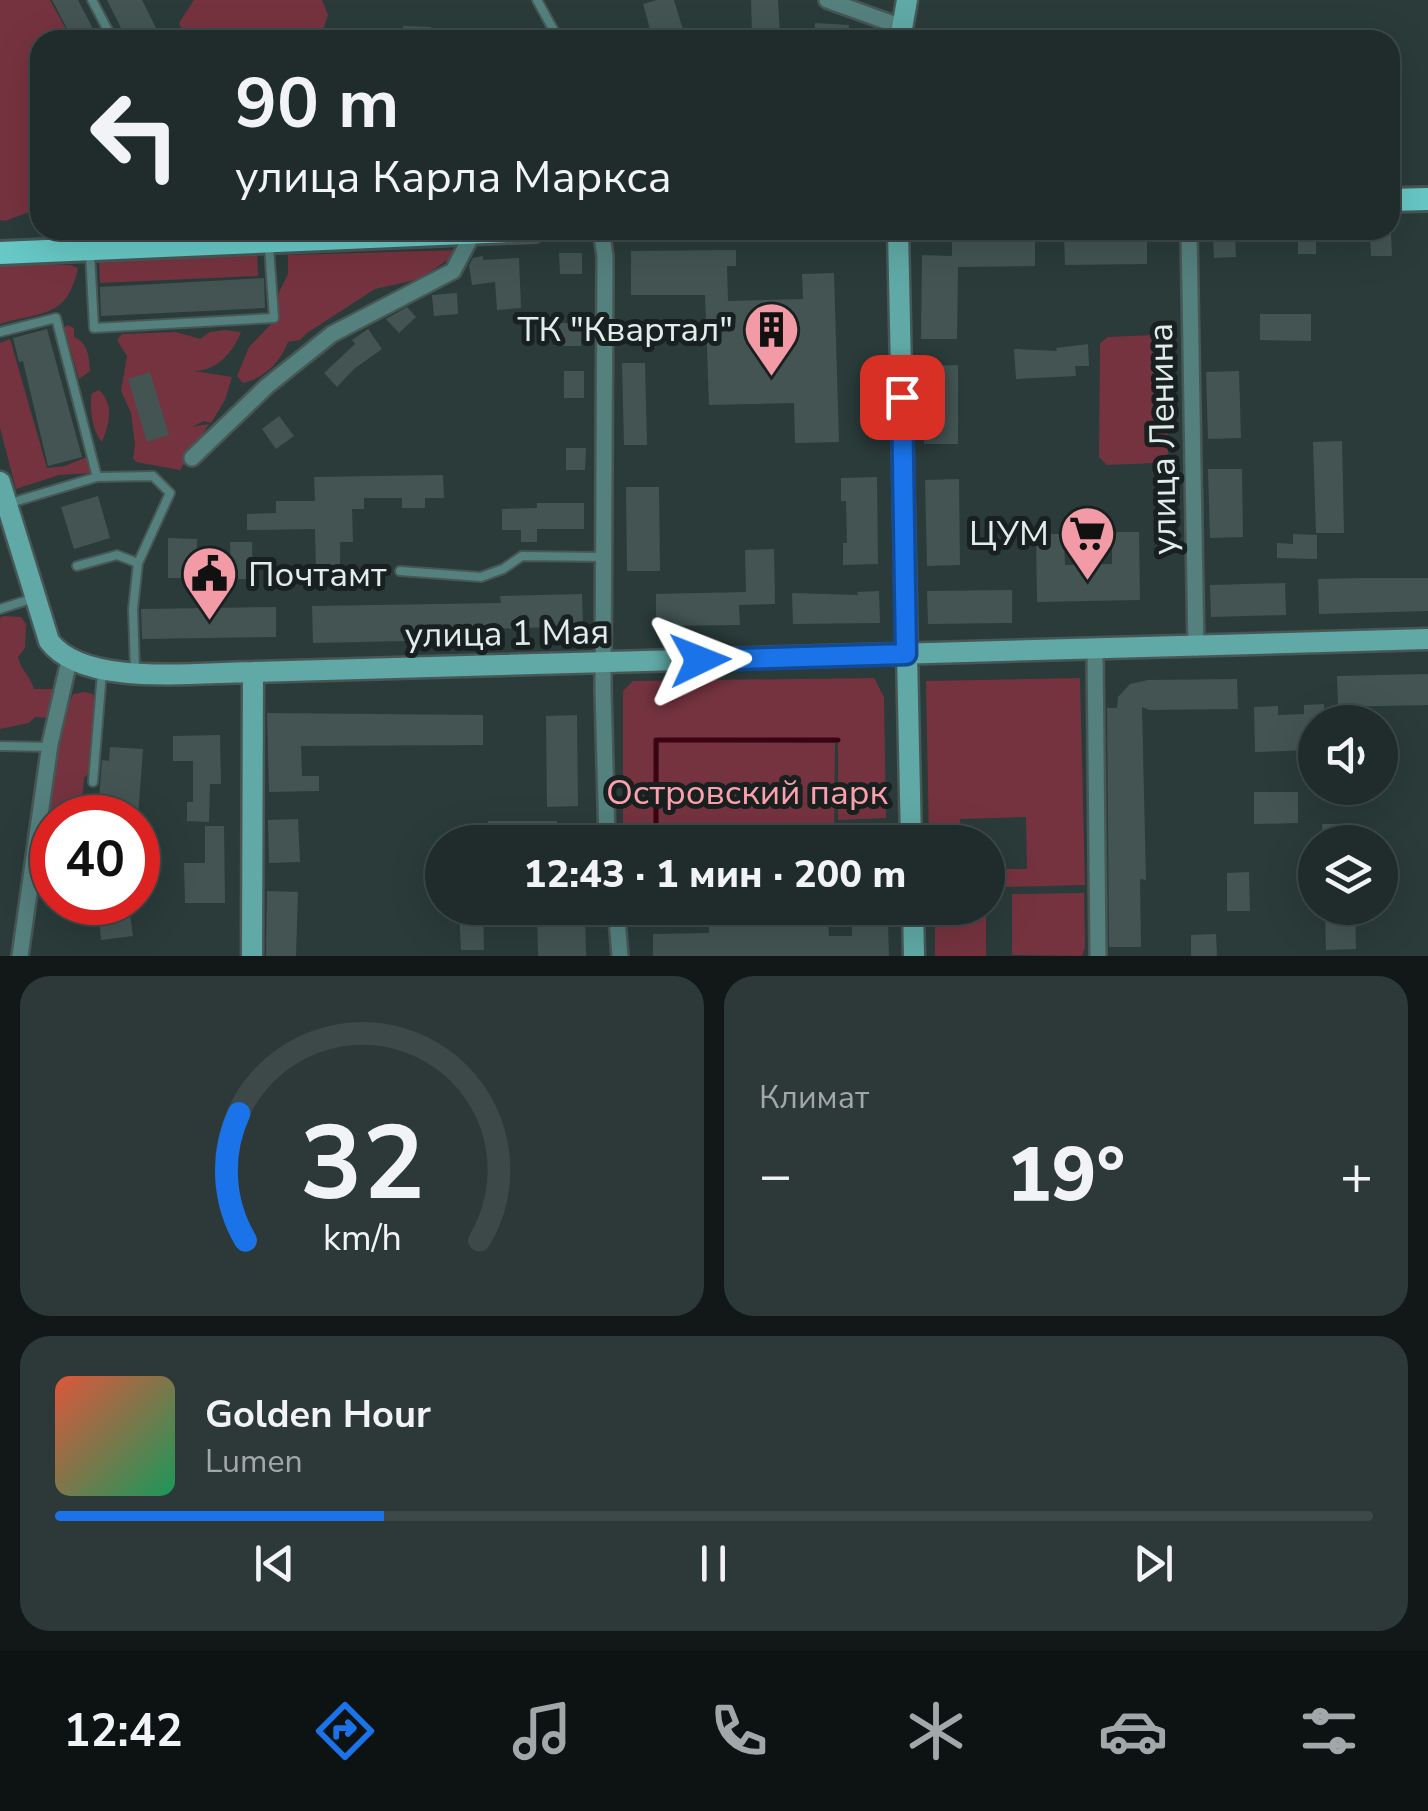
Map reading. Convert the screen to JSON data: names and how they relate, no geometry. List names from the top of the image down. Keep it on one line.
{"streets":{"street":["улица Ленина","улица 1 Мая"]},"crossings":[["улица Ленина","улица 1 Мая"]],"parks":["Островский парк"],"places":{"building":["ТК \"Квартал\""],"supermarket":["ЦУМ"],"public building":["Почтамт"]},"page":{"turn":["90 m","улица Карла Маркса"],"limit":"40","trip":"12:43 · 1 мин · 200 m","tile":"Климат","heat":["−","19°","+"],"song":["Golden Hour","Lumen"],"tabs":"12:42","gauge":["32","km/h"]}}
